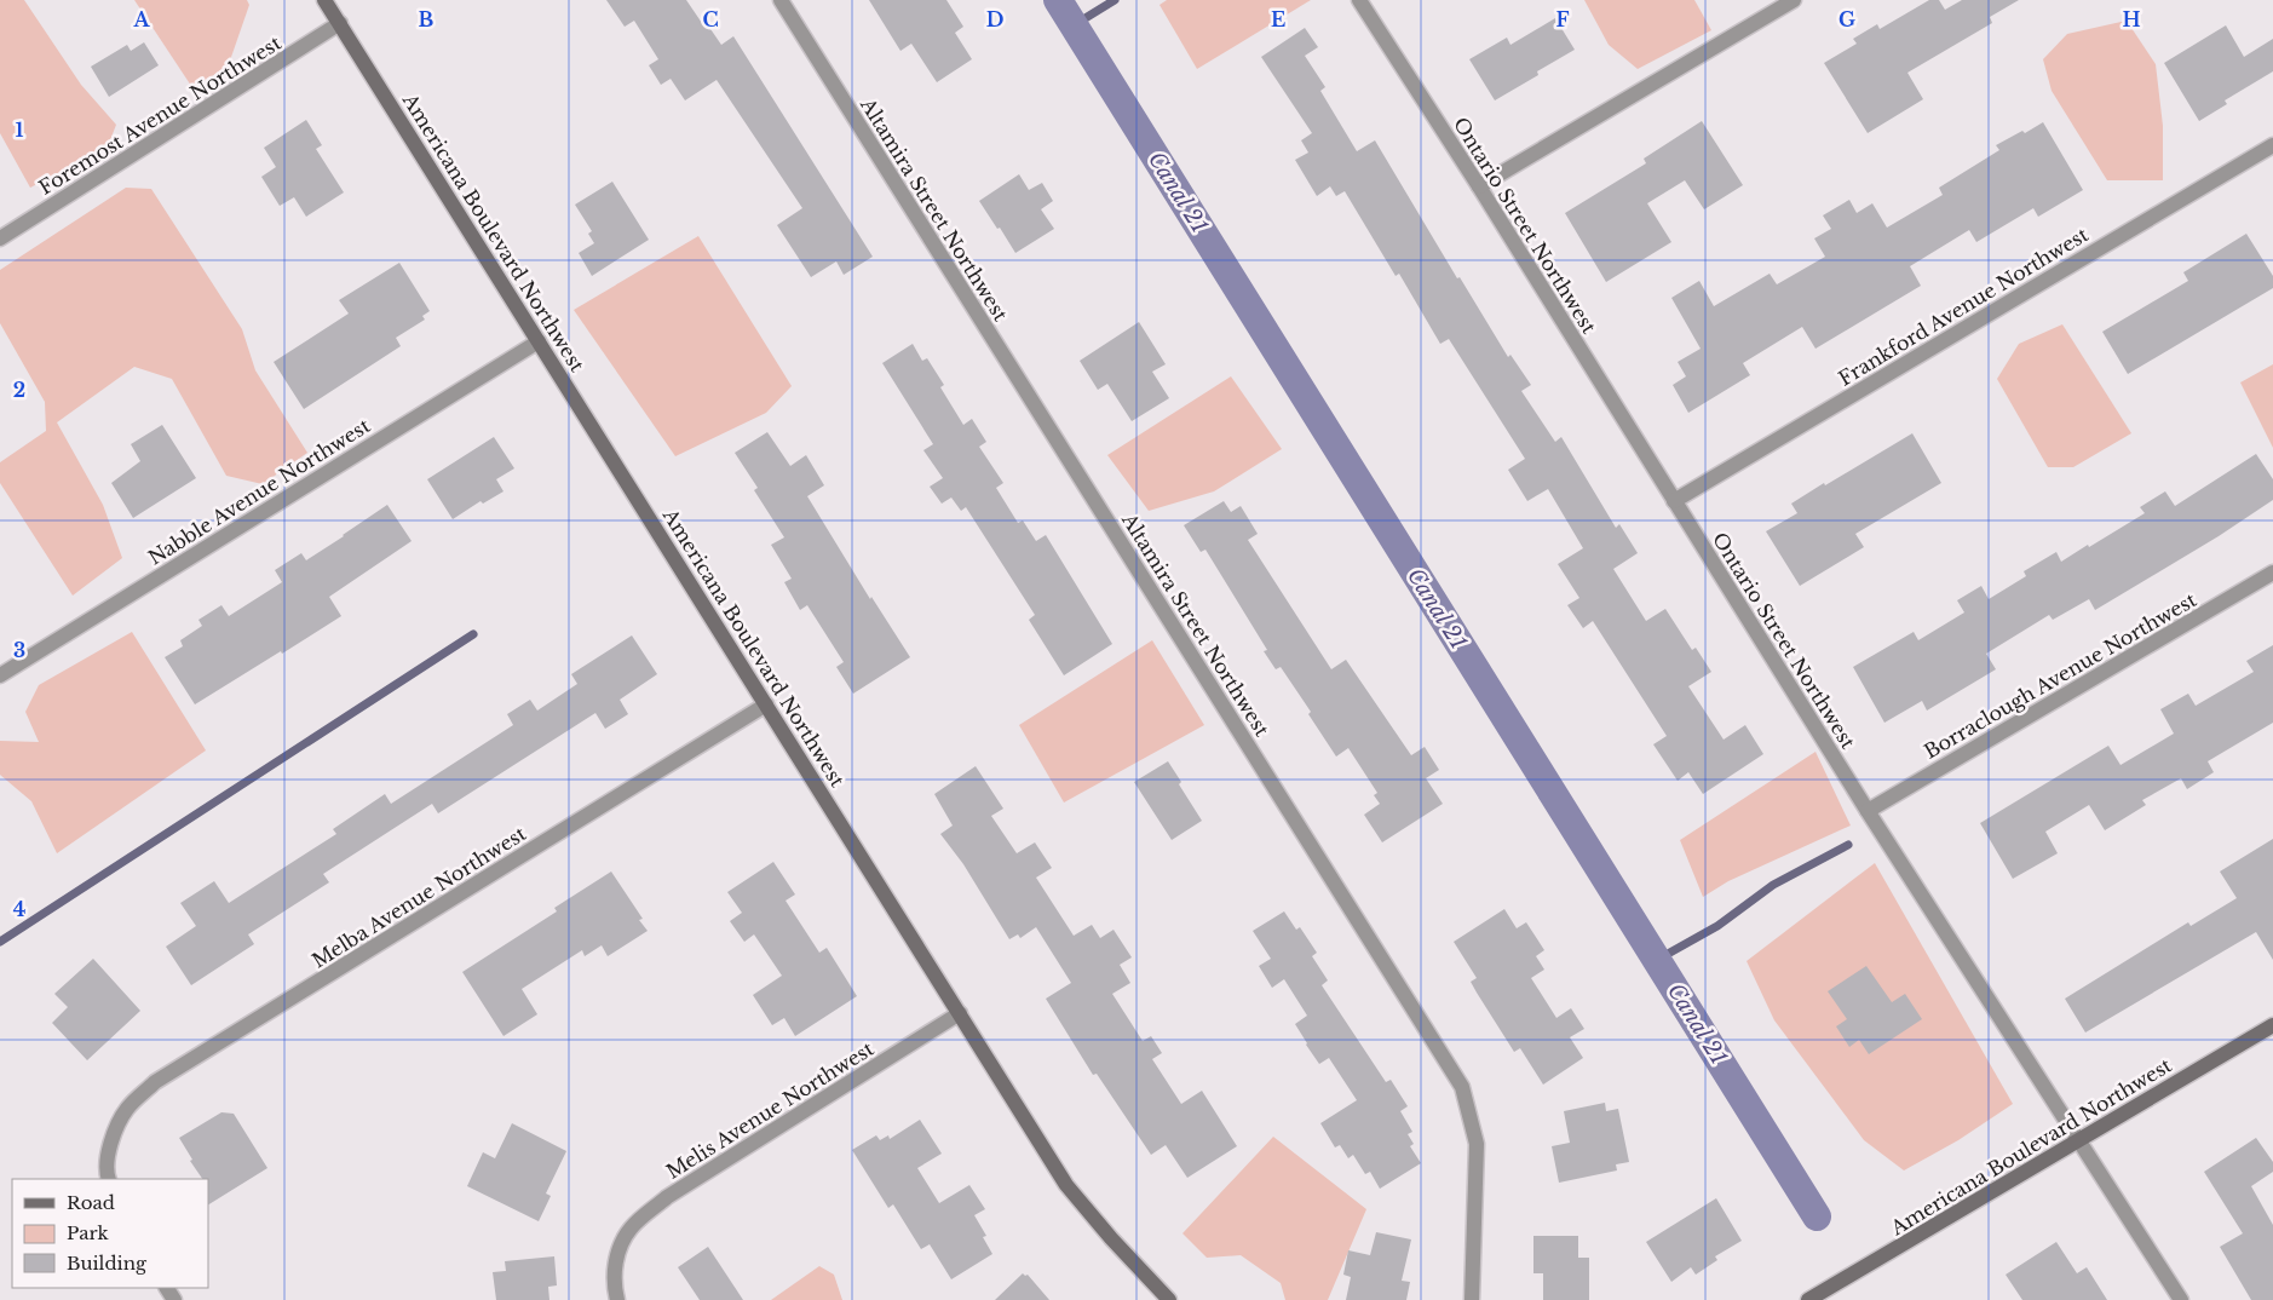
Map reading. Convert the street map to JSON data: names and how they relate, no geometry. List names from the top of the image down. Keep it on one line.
{"streets":{"street":["Foremost Avenue Northwest","Altamira Street Northwest","Ontario Street Northwest","Americana Boulevard Northwest","Frankford Avenue Northwest","Nabble Avenue Northwest","Borraclough Avenue Northwest","Melba Avenue Northwest","Melis Avenue Northwest"]},"crossings":[["Foremost Avenue Northwest","Americana Boulevard Northwest"],["Ontario Street Northwest","Americana Boulevard Northwest"],["Ontario Street Northwest","Frankford Avenue Northwest"],["Ontario Street Northwest","Borraclough Avenue Northwest"],["Americana Boulevard Northwest","Nabble Avenue Northwest"],["Americana Boulevard Northwest","Melba Avenue Northwest"],["Americana Boulevard Northwest","Melis Avenue Northwest"]],"water":["Canal 21"],"legend":["Road","Park","Building"],"grid":{"columns":["A","B","C","D","E","F","G","H"],"rows":["1","2","3","4"]}}
